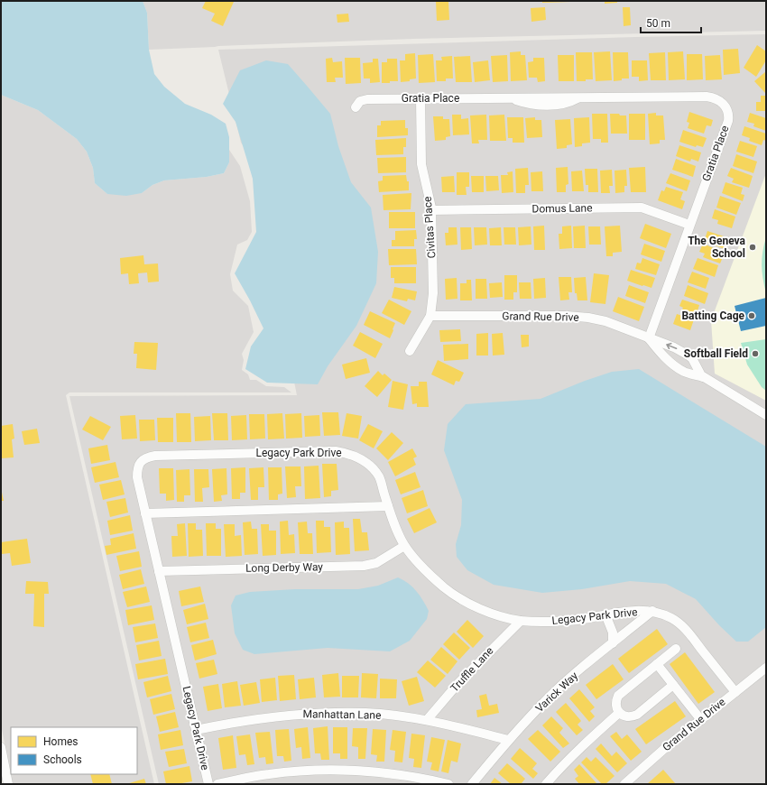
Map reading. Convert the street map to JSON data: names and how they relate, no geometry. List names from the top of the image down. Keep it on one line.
{"streets":{"street":["Gratia Place","Domus Lane","Civitas Place","Grand Rue Drive","Legacy Park Drive","Long Derby Way","Truffle Lane","Varick Way","Manhattan Lane"]},"crossings":[["Gratia Place","Domus Lane"],["Gratia Place","Civitas Place"],["Gratia Place","Grand Rue Drive"],["Domus Lane","Civitas Place"],["Civitas Place","Grand Rue Drive"],["Grand Rue Drive","Legacy Park Drive"],["Legacy Park Drive","Long Derby Way"],["Legacy Park Drive","Truffle Lane"],["Legacy Park Drive","Varick Way"],["Legacy Park Drive","Manhattan Lane"],["Truffle Lane","Manhattan Lane"],["Varick Way","Manhattan Lane"]],"places":["The Geneva School","Batting Cage","Softball Field"],"legend":["Homes","Schools"],"scale_bar":"50 m"}
